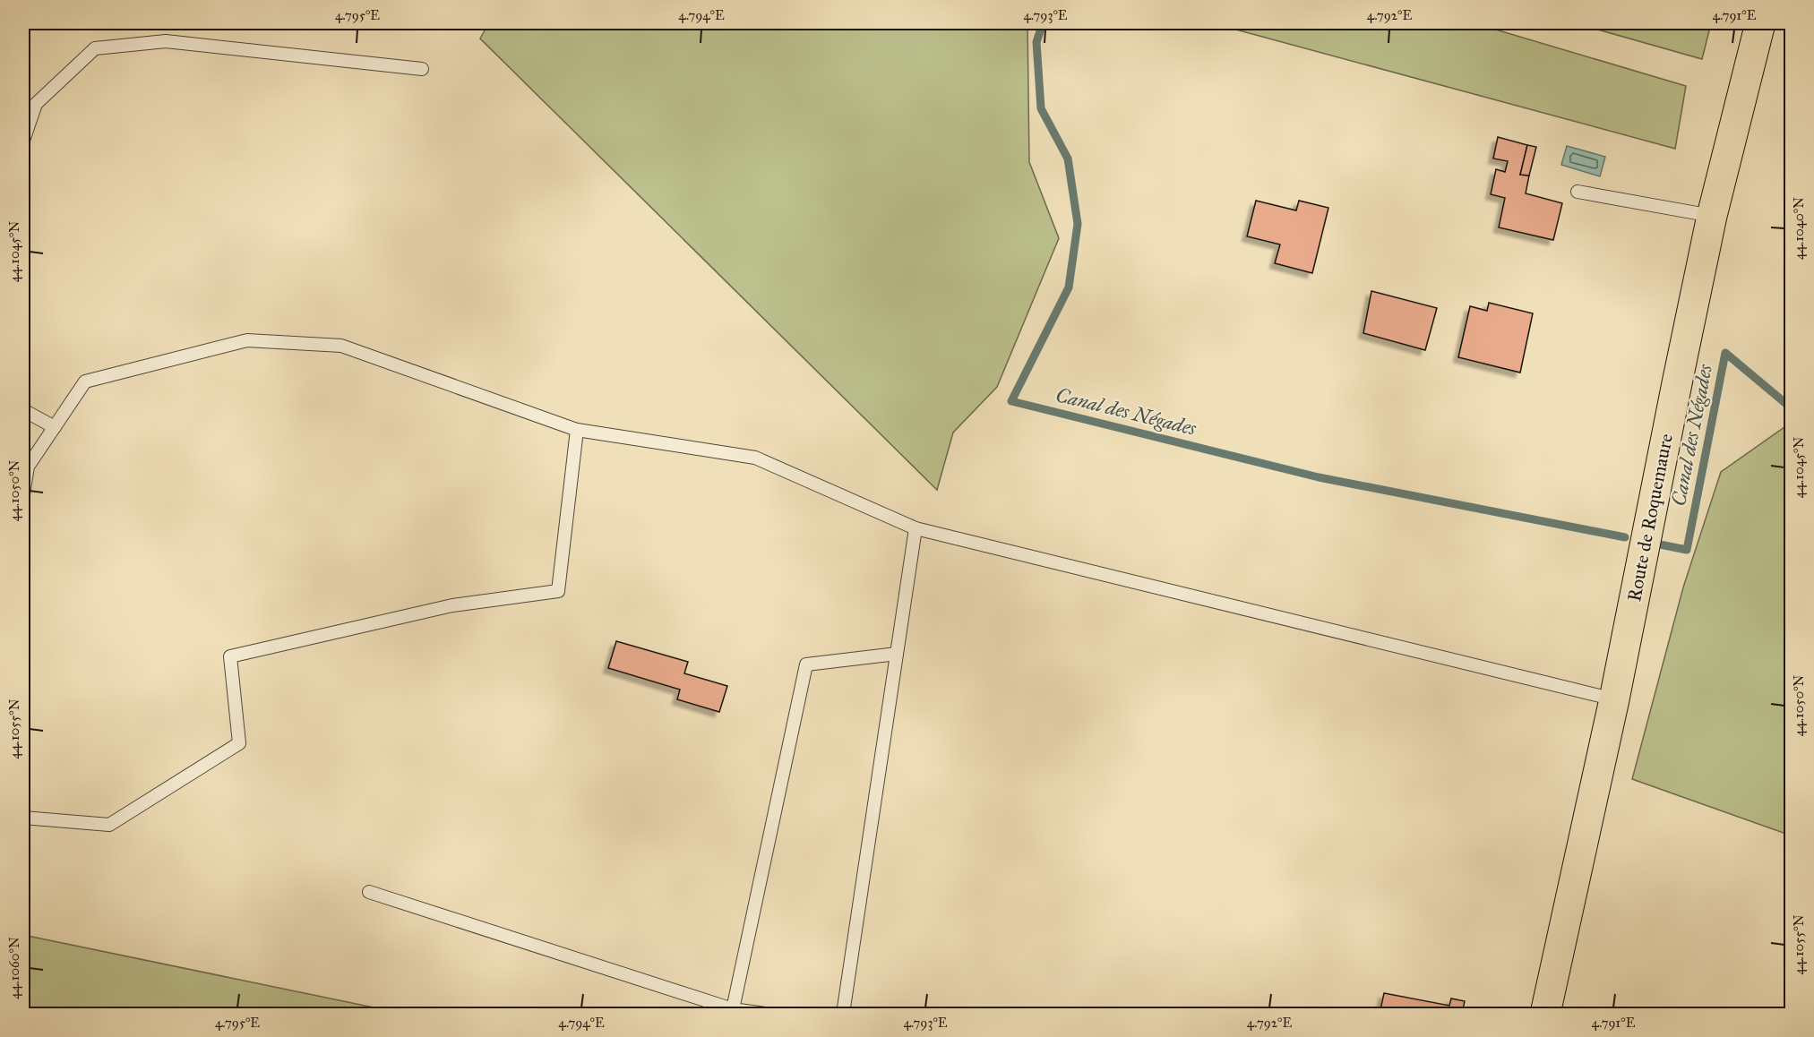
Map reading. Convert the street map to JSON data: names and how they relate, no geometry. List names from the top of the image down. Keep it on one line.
{"streets":{"main road":["Route de Roquemaure"]},"water":["Canal des Négades"],"coordinates":["4.795°E","4.794°E","4.793°E","4.792°E","4.791°E","44.1040°N","44.1045°N","44.1050°N","44.1055°N","44.1060°N"]}
